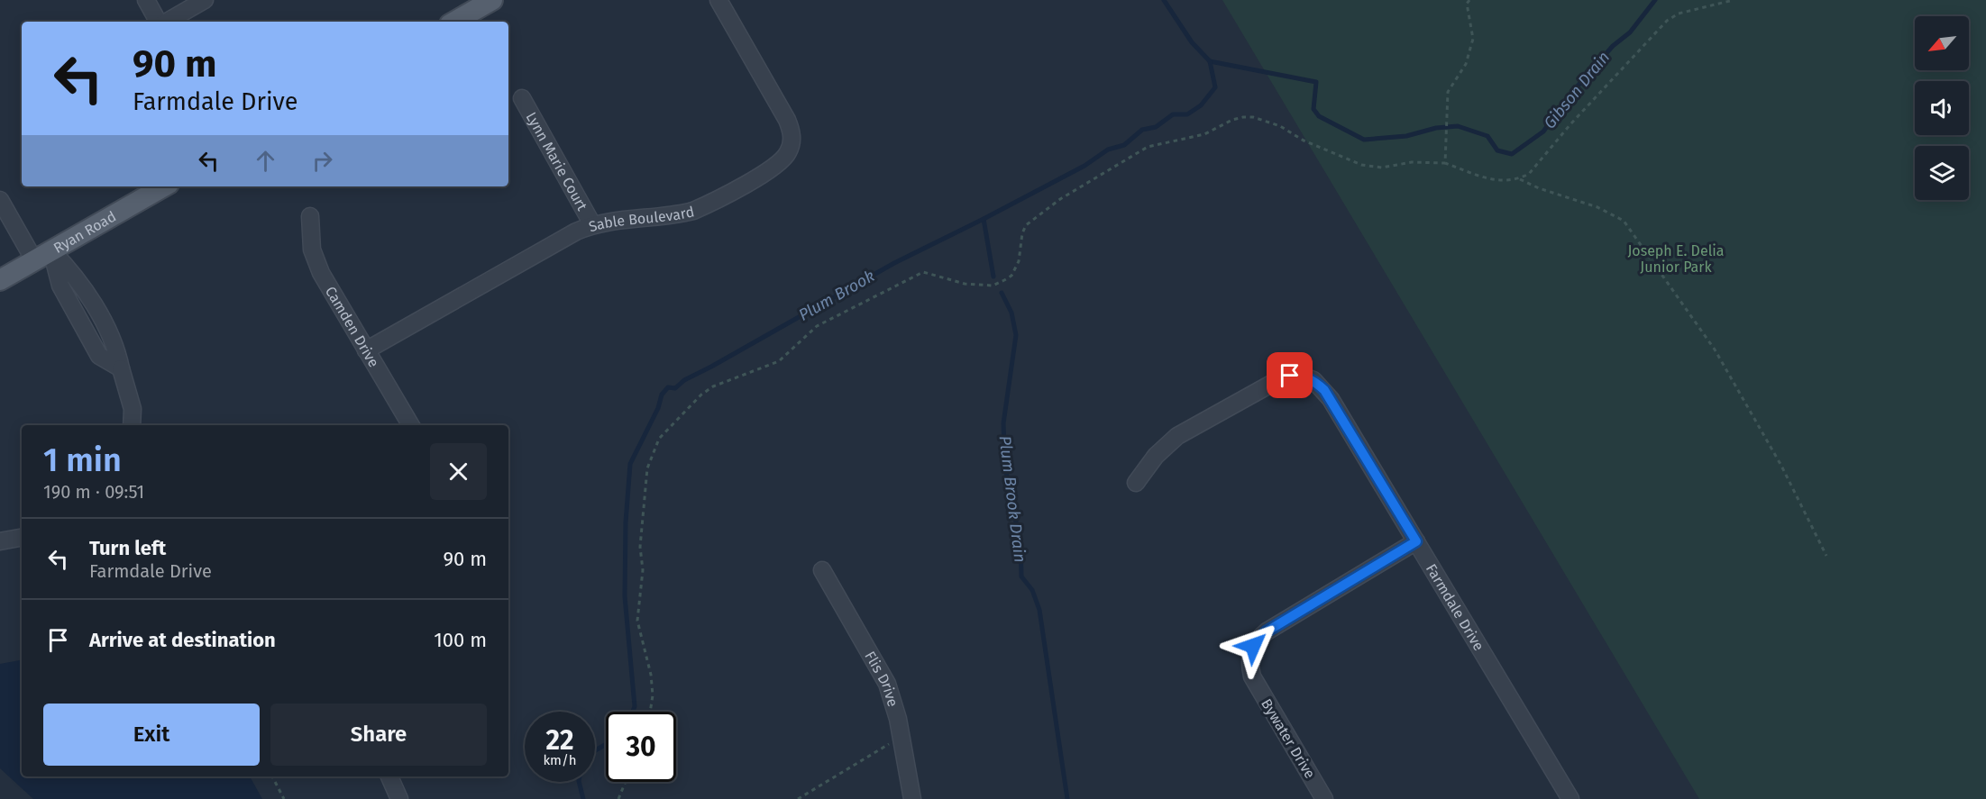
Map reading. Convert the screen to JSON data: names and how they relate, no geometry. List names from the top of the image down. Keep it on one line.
{"streets":{"main road":["Ryan Road"],"street":["Lynn Marie Court","Sable Boulevard","Camden Drive","Farmdale Drive","Flis Drive","Bywater Drive"]},"crossings":[["Lynn Marie Court","Sable Boulevard"],["Sable Boulevard","Camden Drive"],["Farmdale Drive","Bywater Drive"]],"water":["Gibson Drain","Plum Brook","Plum Brook Drain"],"parks":["Joseph E. Delia Junior Park"],"north":"bottom left","page":{"turn":["90 m","Farmdale Drive"],"heading":["1 min","190 m · 09:51"],"list":[{"name":"Turn left","note":"Farmdale Drive","value":"90 m"},{"name":"Arrive at destination","value":"100 m"}],"buttons":["Exit","Share"],"speed":"22 km/h","limit":"30"}}
